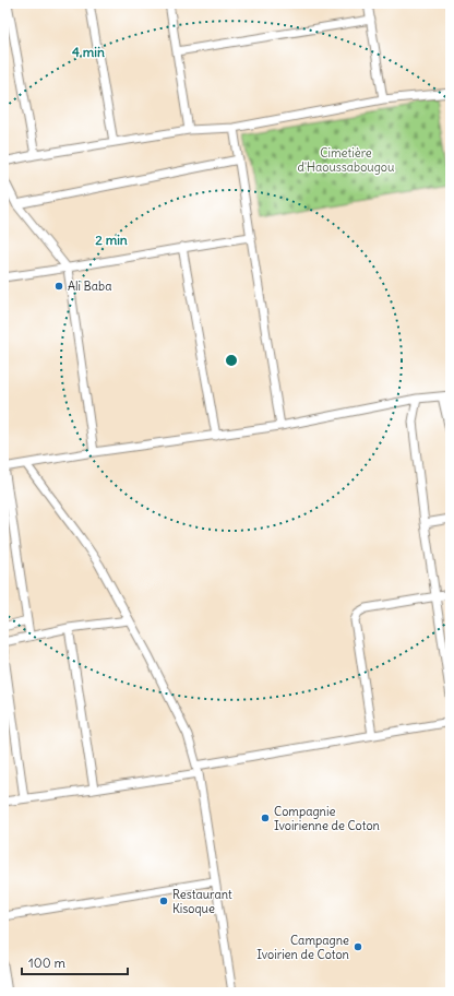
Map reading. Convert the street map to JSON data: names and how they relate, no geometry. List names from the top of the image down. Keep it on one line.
{"parks":["Cimetière d'Haoussabougou"],"places":["Ali Baba","Compagnie Ivoirienne de Coton","Restaurant Kisoque","Campagne Ivoirien de Coton"],"scale_bar":"100 m","rings":["4 min","2 min"]}
